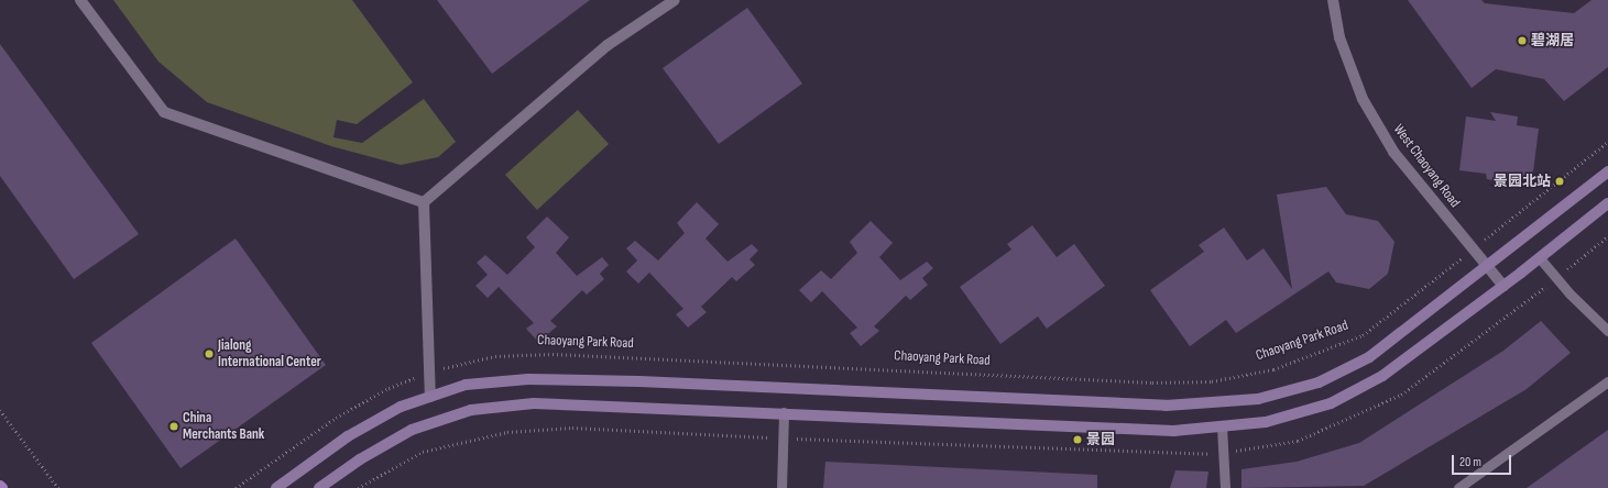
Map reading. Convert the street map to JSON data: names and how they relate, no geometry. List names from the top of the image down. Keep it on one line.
{"streets":{"street":["West Chaoyang Road"],"path":["Chaoyang Park Road"]},"crossings":[["West Chaoyang Road","Chaoyang Park Road"]],"places":["碧湖居","景园北站","Jialong International Center","China Merchants Bank","景园"],"scale_bar":"20 m"}
